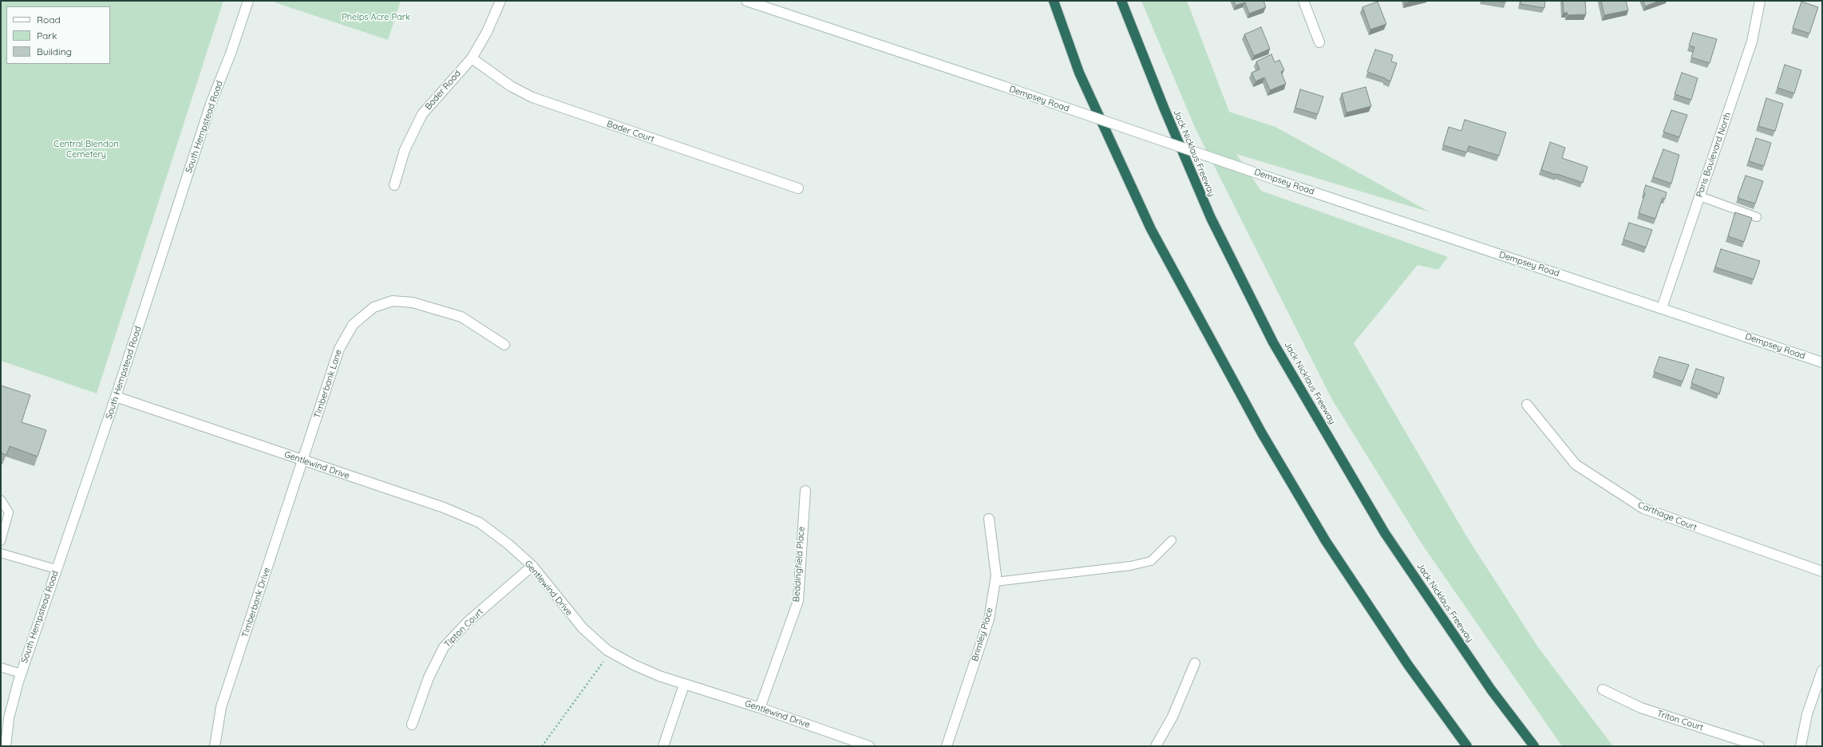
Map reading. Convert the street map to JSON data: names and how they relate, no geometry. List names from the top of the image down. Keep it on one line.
{"streets":{"highway":["Jack Nicklaus Freeway"],"street":["Bader Road","Dempsey Road","South Hempstead Road","Bader Court","Paris Boulevard North","Timberbank Lane","Gentlewind Drive","Carthage Court","Beddingfield Place","Timberbank Drive","Tipton Court","Brimley Place","Triton Court"]},"crossings":[["Bader Road","Bader Court"],["Dempsey Road","Paris Boulevard North"],["South Hempstead Road","Gentlewind Drive"],["Timberbank Lane","Gentlewind Drive"],["Timberbank Lane","Timberbank Drive"],["Gentlewind Drive","Beddingfield Place"],["Gentlewind Drive","Timberbank Drive"],["Gentlewind Drive","Tipton Court"]],"parks":["Phelps Acre Park","Central Blendon Cemetery"],"legend":["Road","Park","Building"]}
